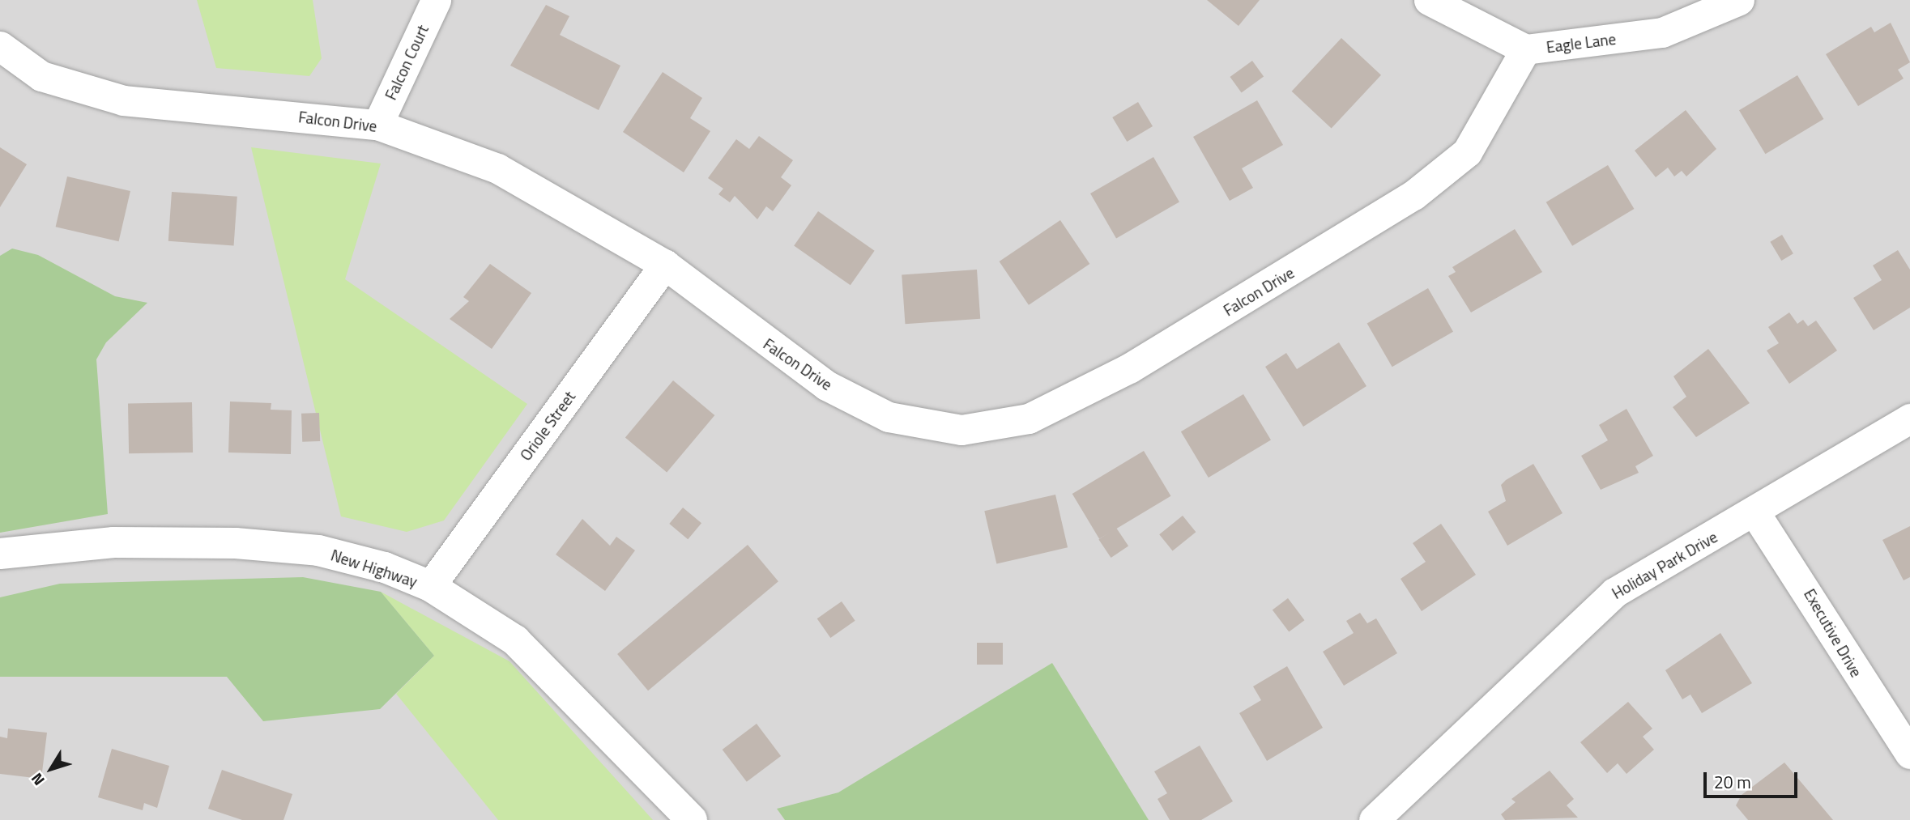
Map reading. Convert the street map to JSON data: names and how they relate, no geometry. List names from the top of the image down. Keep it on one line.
{"streets":{"street":["Eagle Lane","Falcon Court","Falcon Drive","Oriole Street","Holiday Park Drive","New Highway","Executive Drive"]},"crossings":[["Eagle Lane","Falcon Drive"],["Falcon Court","Falcon Drive"],["Falcon Drive","Oriole Street"],["Oriole Street","New Highway"],["Holiday Park Drive","Executive Drive"]],"scale_bar":"20 m","north":"bottom left"}
